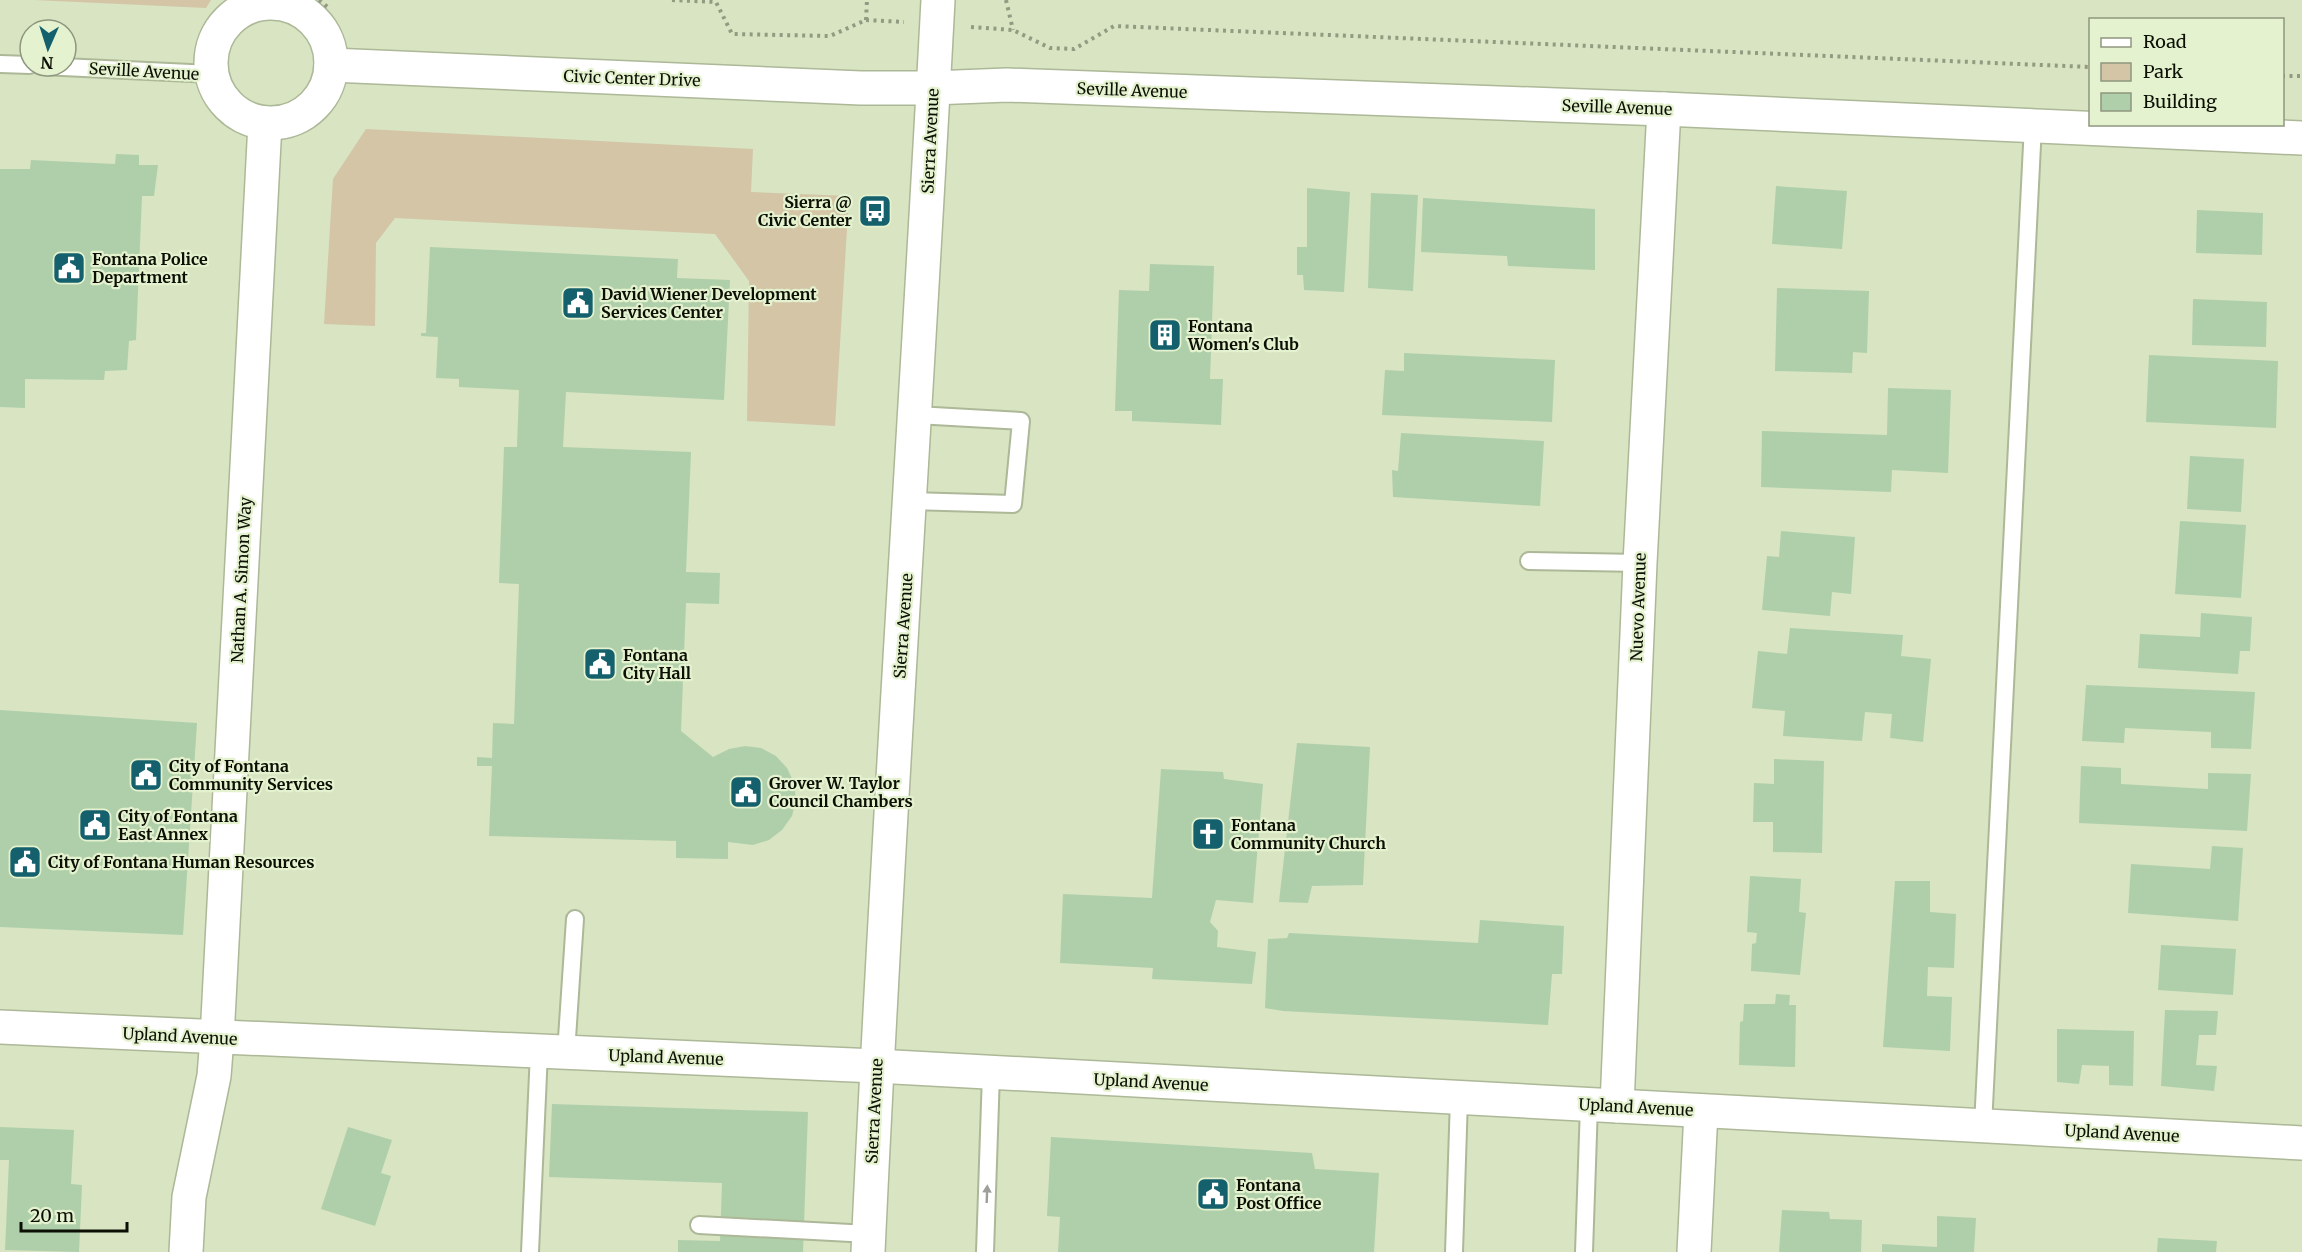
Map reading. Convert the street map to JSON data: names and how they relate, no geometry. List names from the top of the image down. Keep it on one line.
{"streets":{"street":["Seville Avenue","Civic Center Drive","Sierra Avenue","Nathan A. Simon Way","Nuevo Avenue","Upland Avenue"]},"crossings":[["Seville Avenue","Civic Center Drive"],["Seville Avenue","Sierra Avenue"],["Seville Avenue","Nathan A. Simon Way"],["Seville Avenue","Nuevo Avenue"],["Civic Center Drive","Sierra Avenue"],["Civic Center Drive","Nathan A. Simon Way"],["Sierra Avenue","Upland Avenue"],["Nathan A. Simon Way","Upland Avenue"],["Nuevo Avenue","Upland Avenue"]],"places":{"bus stop":["Sierra @ Civic Center"],"public building":["Fontana Police Department","David Wiener Development Services Center","Fontana City Hall","City of Fontana Community Services","Grover W. Taylor Council Chambers","City of Fontana East Annex","City of Fontana Human Resources","Fontana Post Office"],"building":["Fontana Women's Club"],"church":["Fontana Community Church"]},"legend":["Road","Park","Building"],"scale_bar":"20 m","north":"bottom"}
